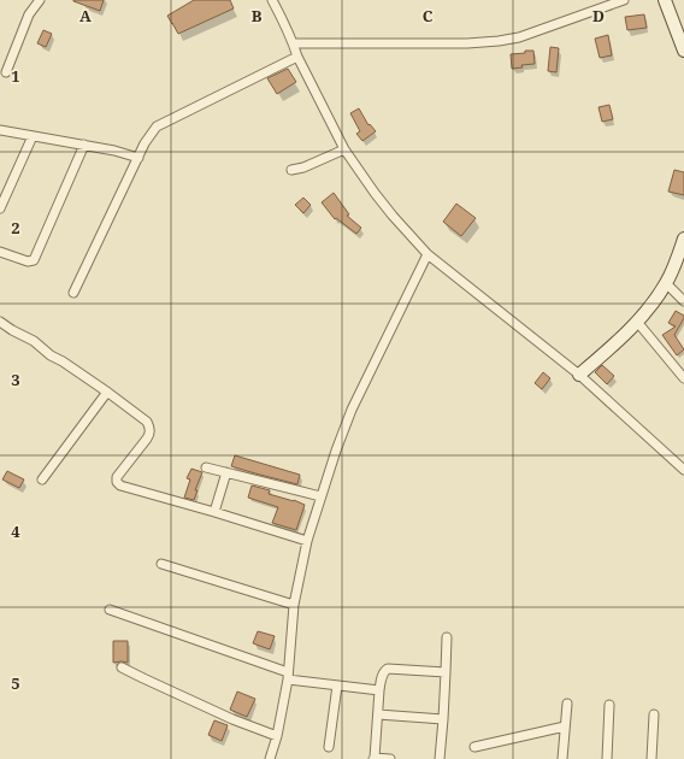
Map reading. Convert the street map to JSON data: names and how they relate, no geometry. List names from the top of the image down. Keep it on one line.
{"grid":{"columns":["A","B","C","D"],"rows":["1","2","3","4","5"]}}
